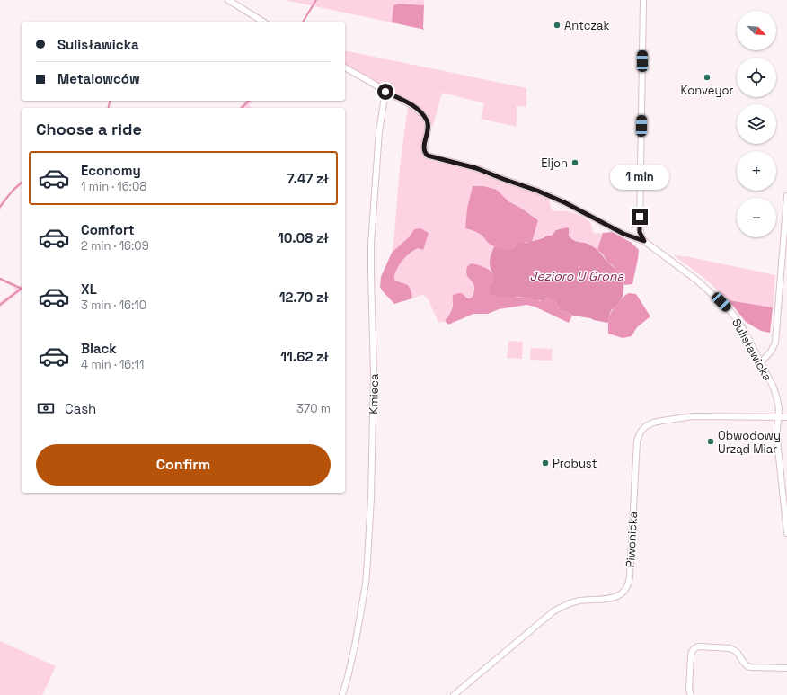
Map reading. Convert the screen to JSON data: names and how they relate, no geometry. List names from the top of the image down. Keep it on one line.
{"streets":{"street":["Sulisławicka","Kmieca","Piwonicka"]},"crossings":[["Sulisławicka","Kmieca"],["Sulisławicka","Piwonicka"]],"water":["Jezioro U Grona"],"places":["Antczak","Konveyor","Eljon","Obwodowy Urząd Miar","Probust"],"north":"bottom right","page":{"map_buttons":["+","−"],"banner":["Sulisławicka","Metalowców"],"heading":"Choose a ride","list":[{"name":"Economy","note":"1 min · 16:08","value":"7.47 zł"},{"name":"Comfort","note":"2 min · 16:09","value":"10.08 zł"},{"name":"XL","note":"3 min · 16:10","value":"12.70 zł"},{"name":"Black","note":"4 min · 16:11","value":"11.62 zł"}],"bubble":"1 min","pay":["Cash","370 m"],"buttons":"Confirm"}}
